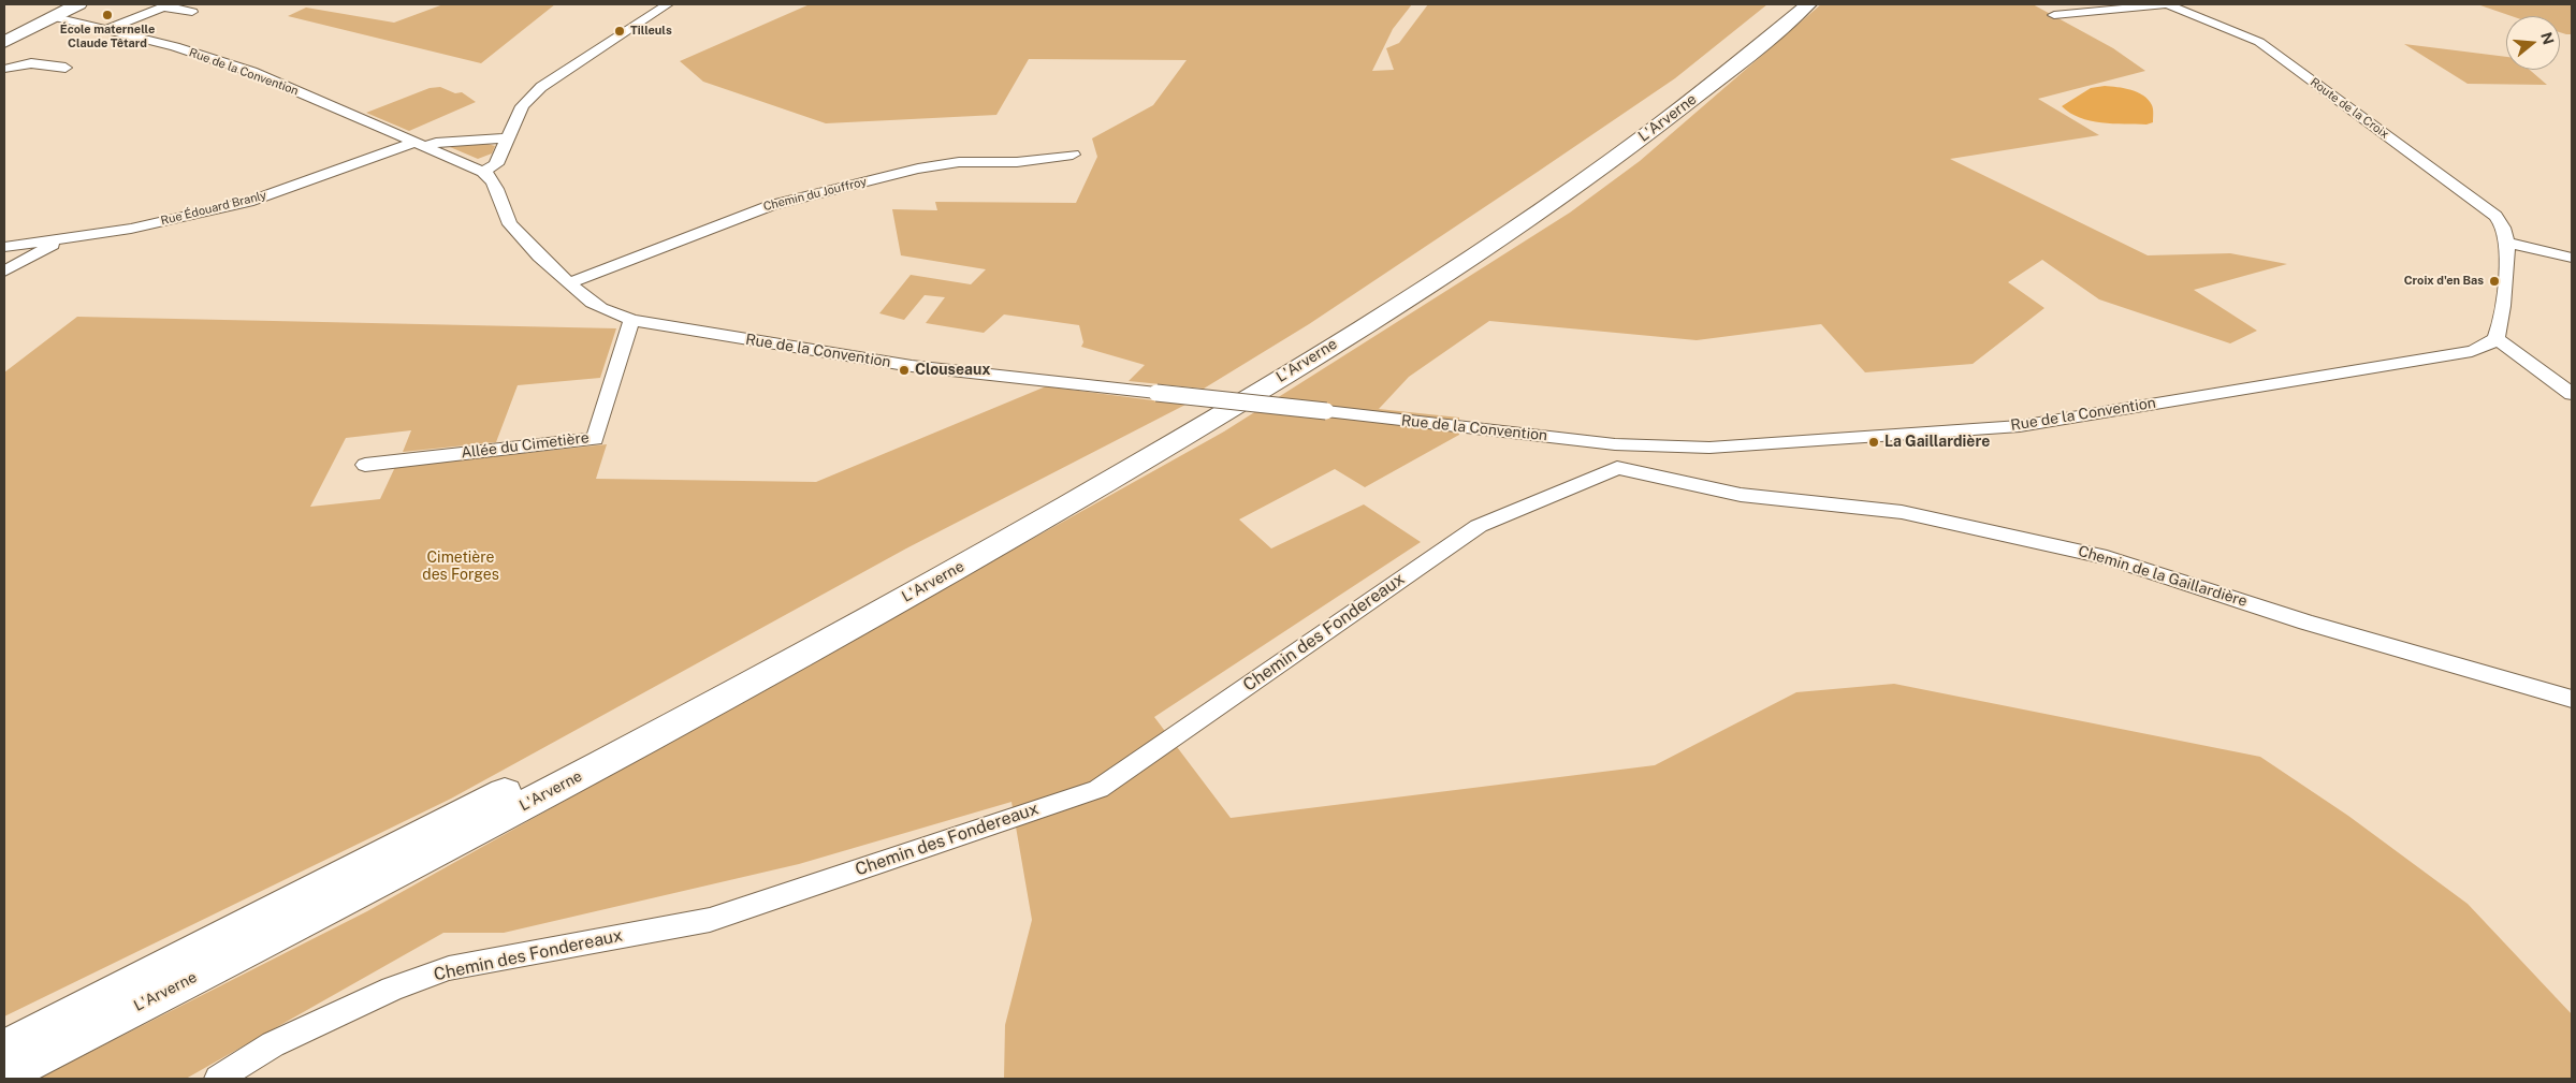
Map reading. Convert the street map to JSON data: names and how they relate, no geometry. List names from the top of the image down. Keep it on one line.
{"streets":{"main road":["L'Arverne"],"street":["Rue de la Convention","Route de la Croix","Chemin du Jouffroy","Rue Édouard Branly","Allée du Cimetière","Chemin de la Gaillardière","Chemin des Fondereaux"]},"crossings":[["Rue de la Convention","Chemin du Jouffroy"],["Rue de la Convention","Rue Édouard Branly"],["Rue de la Convention","Allée du Cimetière"],["Chemin de la Gaillardière","Chemin des Fondereaux"]],"parks":["Cimetière des Forges"],"places":["École maternelle Claude Têtard","Tilleuls","Croix d'en Bas","Clouseaux","La Gaillardière"],"north":"right"}
